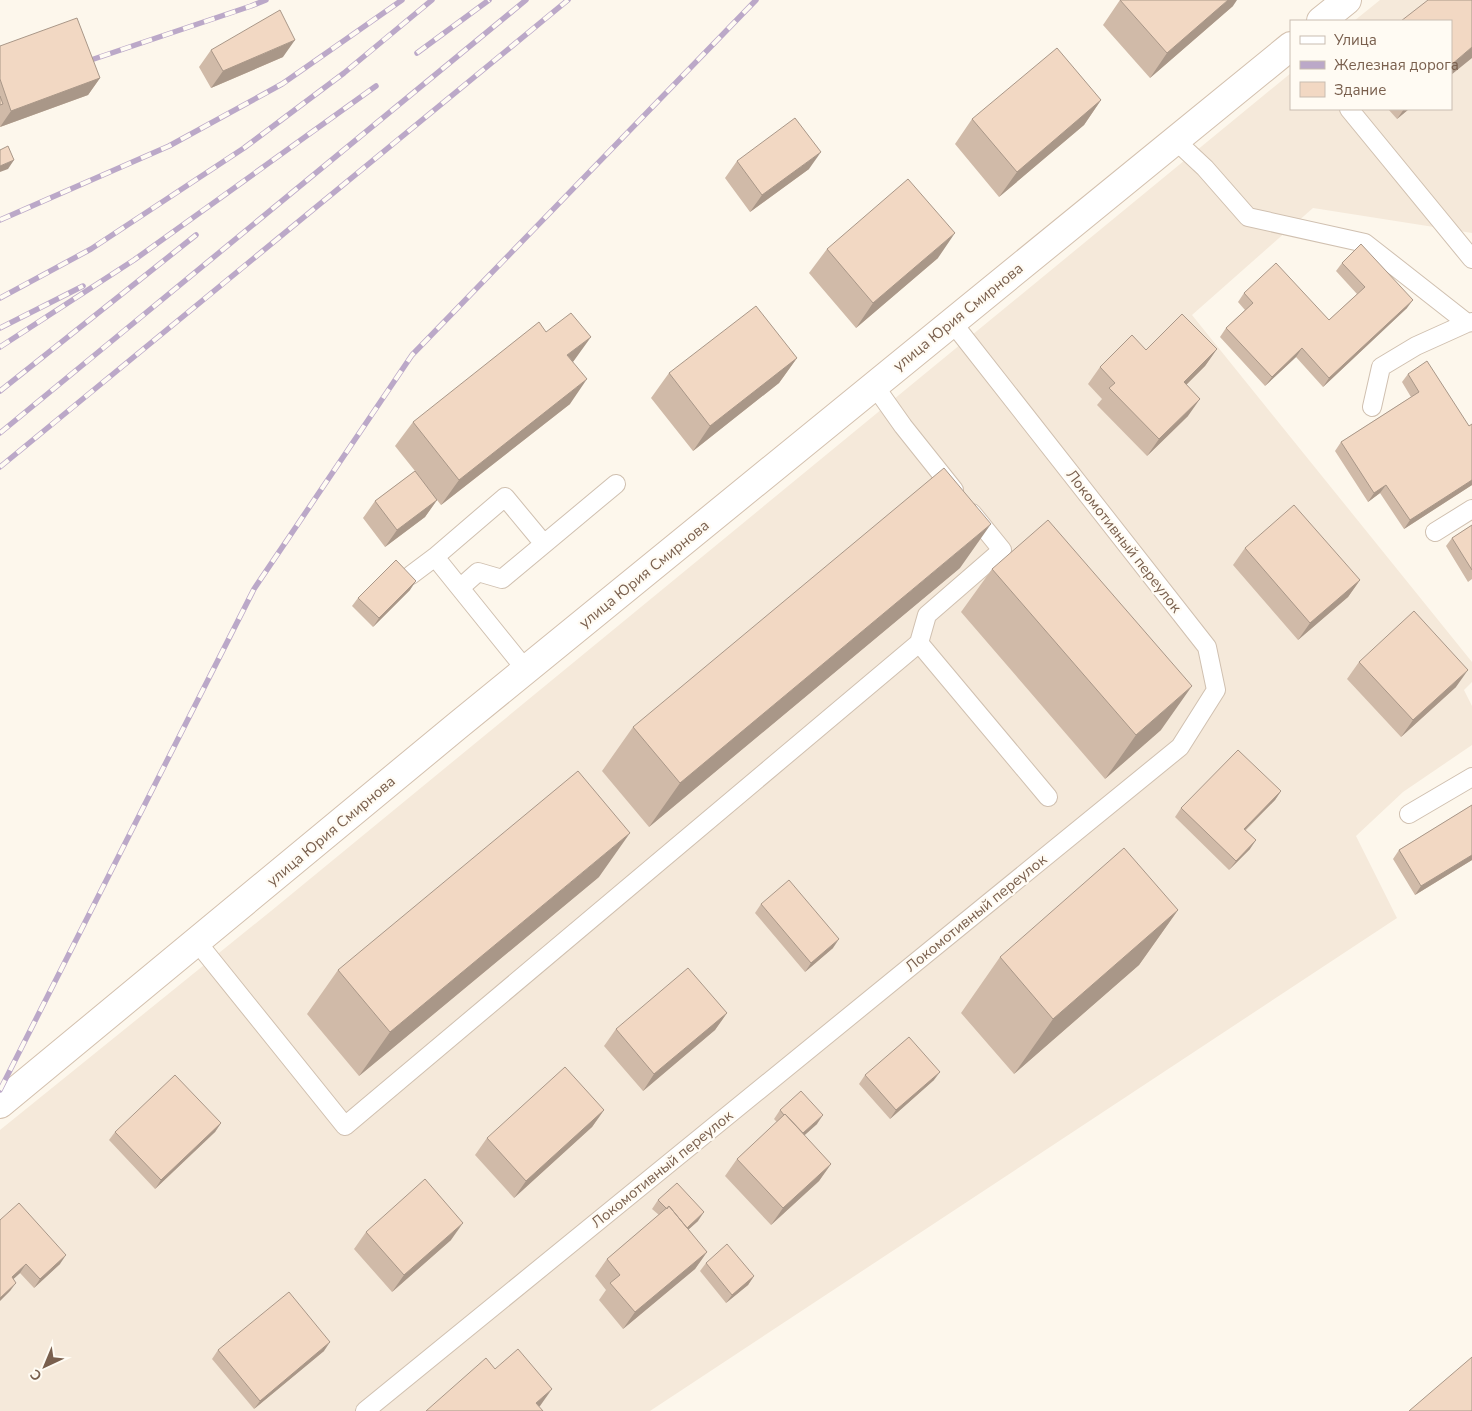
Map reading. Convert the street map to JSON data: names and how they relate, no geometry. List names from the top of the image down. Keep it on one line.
{"streets":{"main road":["улица Юрия Смирнова"],"lane":["Локомотивный переулок"]},"crossings":[["улица Юрия Смирнова","Локомотивный переулок"]],"legend":["Улица","Железная дорога","Здание"],"north":"bottom left"}
